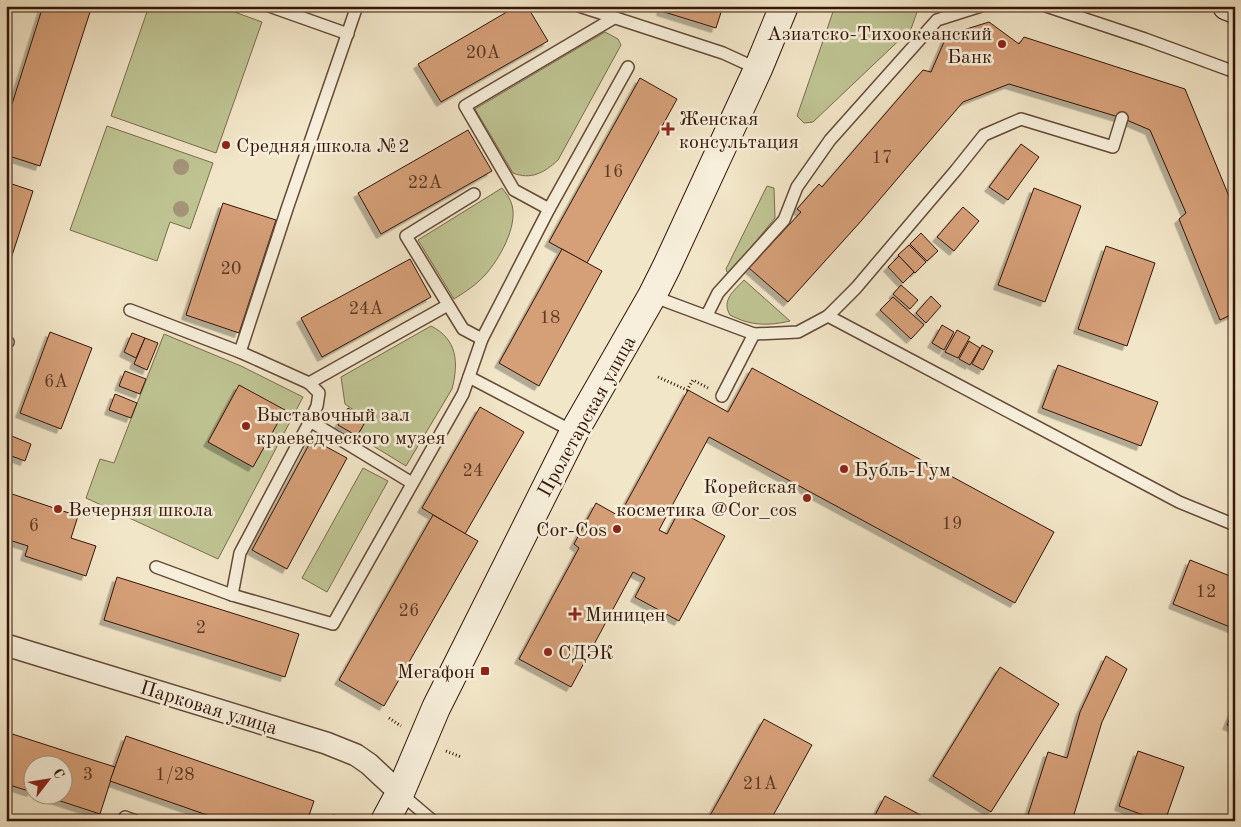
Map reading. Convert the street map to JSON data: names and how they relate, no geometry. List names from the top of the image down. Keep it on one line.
{"streets":{"street":["Пролетарская улица","Парковая улица"]},"crossings":[["Пролетарская улица","Парковая улица"]],"places":{"other":["Азиатско-Тихоокеанский Банк","Средняя школа №2","Выставочный зал краеведческого музея","Бубль-Гум","Корейская косметика @Cor_cos","Вечерняя школа","Cor-Cos","СДЭК"],"health":["Женская консультация","Миницен"],"transit":["Мегафон"]},"house_numbers":["20А","17","16","22А","20","24А","18","6А","24","19","6","12","26","2","3","1/28","21А"],"north":"top right"}
